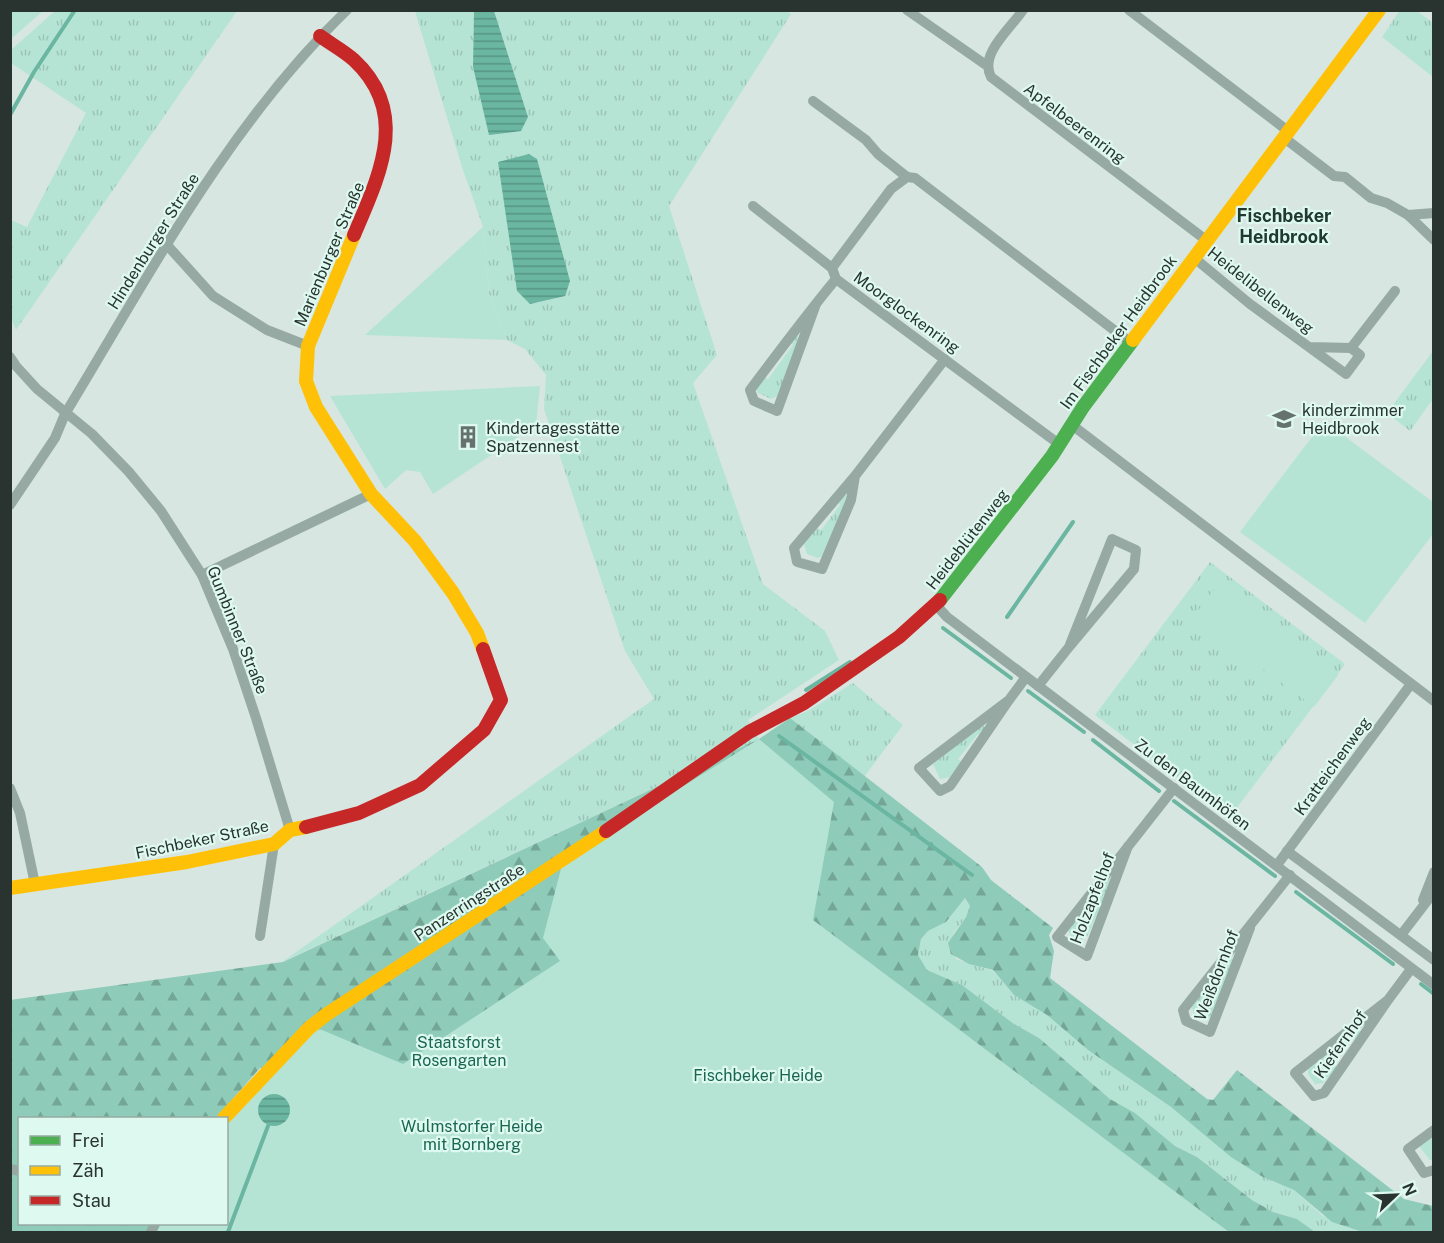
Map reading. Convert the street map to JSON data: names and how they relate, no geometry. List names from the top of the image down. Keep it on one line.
{"streets":{"street":["Apfelbeerenring","Hindenburger Straße","Marienburger Straße","Heidelibellenweg","Moorglockenring","Im Fischbeker Heidbrook","Heideblütenweg","Gumbinner Straße","Kratteichenweg","Zu den Baumhöfen","Fischbeker Straße","Holzapfelhof","Panzerringstraße","Weißdornhof","Kiefernhof"]},"crossings":[["Apfelbeerenring","Im Fischbeker Heidbrook"],["Hindenburger Straße","Marienburger Straße"],["Hindenburger Straße","Gumbinner Straße"],["Marienburger Straße","Fischbeker Straße"],["Heidelibellenweg","Im Fischbeker Heidbrook"],["Moorglockenring","Heideblütenweg"],["Im Fischbeker Heidbrook","Heideblütenweg"],["Im Fischbeker Heidbrook","Kratteichenweg"],["Heideblütenweg","Zu den Baumhöfen"],["Heideblütenweg","Panzerringstraße"],["Gumbinner Straße","Fischbeker Straße"],["Kratteichenweg","Zu den Baumhöfen"],["Zu den Baumhöfen","Holzapfelhof"],["Zu den Baumhöfen","Weißdornhof"],["Zu den Baumhöfen","Kiefernhof"]],"districts":["Fischbeker Heidbrook"],"parks":["Staatsforst Rosengarten","Fischbeker Heide","Wulmstorfer Heide mit Bornberg"],"places":{"school or university":["kinderzimmer Heidbrook"],"building":["Kindertagesstätte Spatzennest"]},"legend":["Frei","Zäh","Stau"],"north":"top right"}
